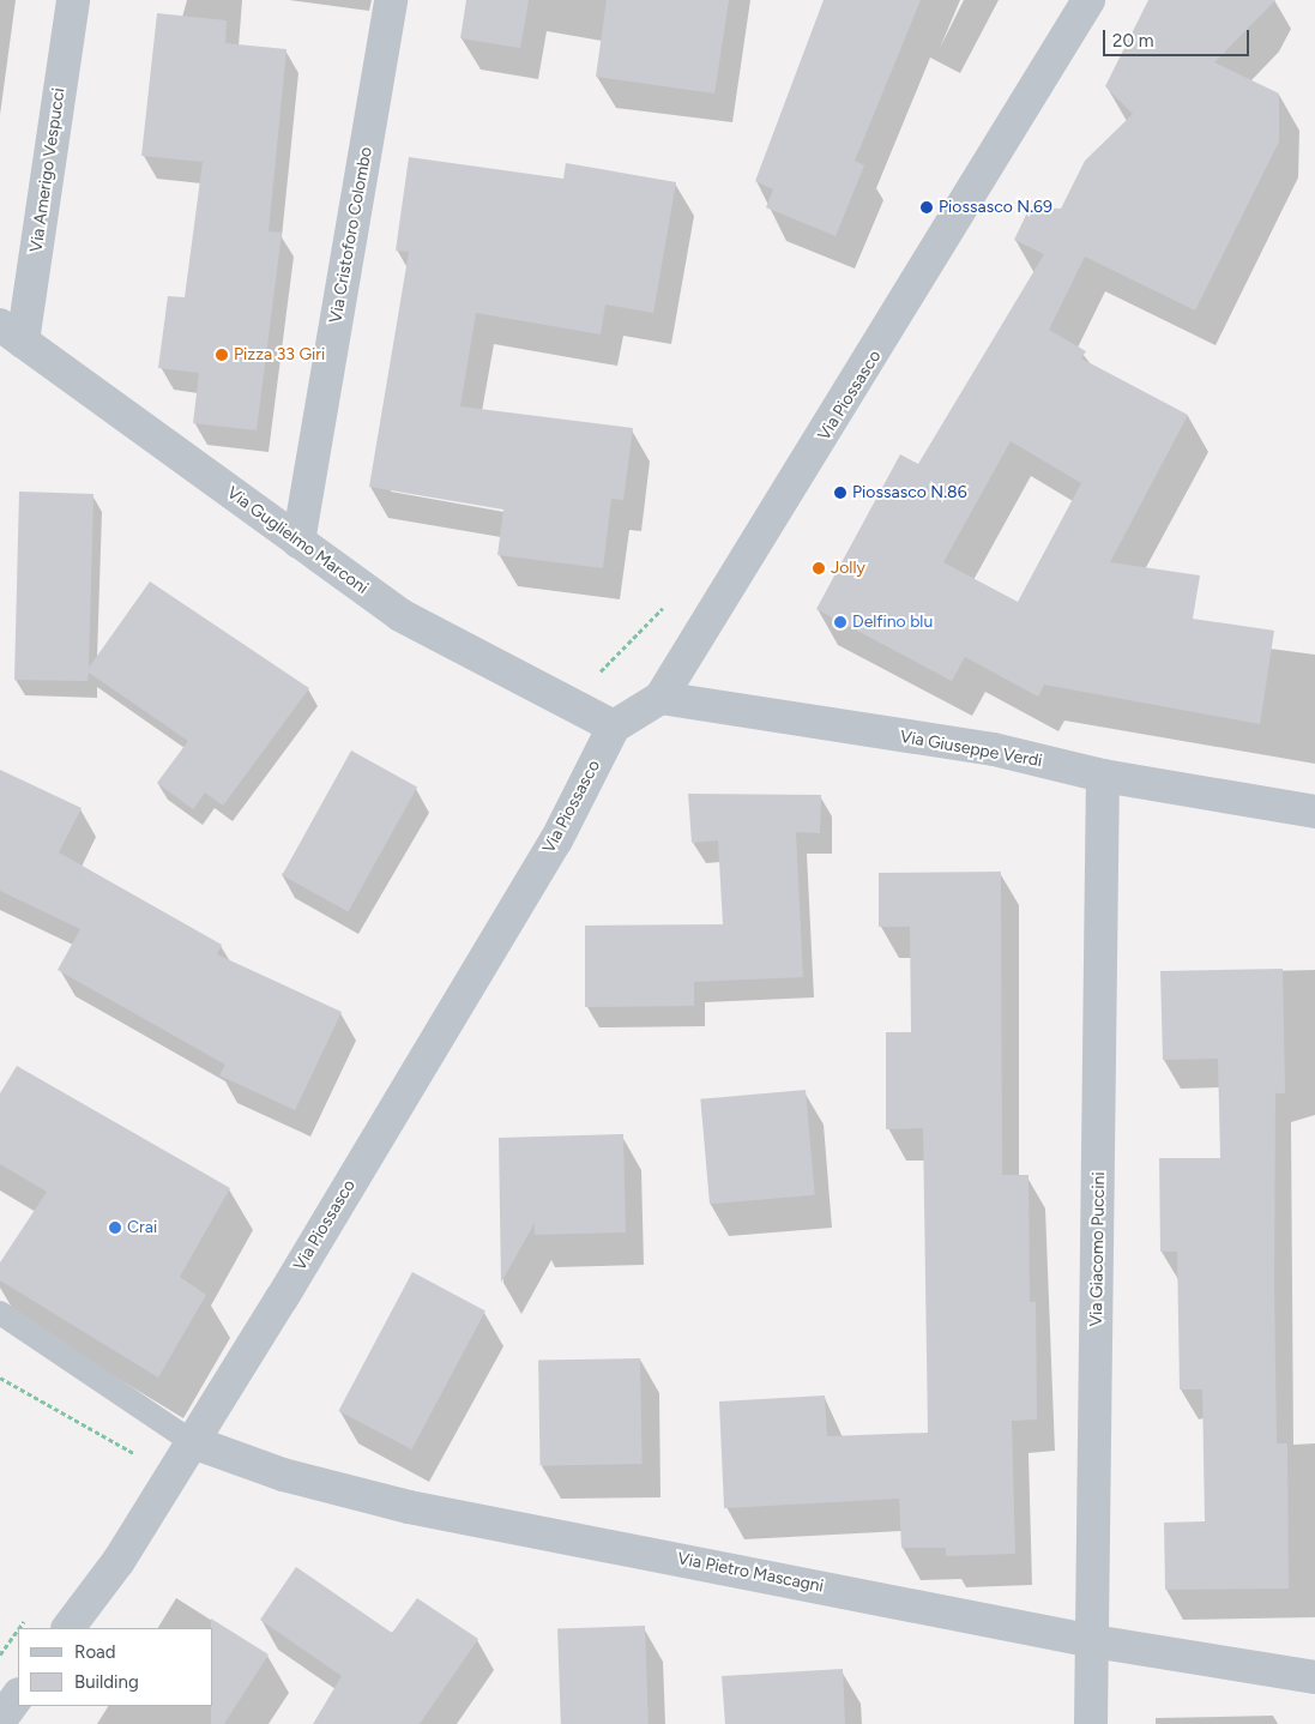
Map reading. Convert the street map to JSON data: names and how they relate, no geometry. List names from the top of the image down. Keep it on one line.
{"streets":{"street":["Via Amerigo Vespucci","Via Cristoforo Colombo","Via Piossasco","Via Guglielmo Marconi","Via Giuseppe Verdi","Via Giacomo Puccini","Via Pietro Mascagni"]},"crossings":[["Via Amerigo Vespucci","Via Guglielmo Marconi"],["Via Cristoforo Colombo","Via Guglielmo Marconi"],["Via Piossasco","Via Guglielmo Marconi"],["Via Piossasco","Via Giuseppe Verdi"],["Via Piossasco","Via Pietro Mascagni"],["Via Giuseppe Verdi","Via Giacomo Puccini"],["Via Giacomo Puccini","Via Pietro Mascagni"]],"places":["Piossasco N.69","Pizza 33 Giri","Piossasco N.86","Jolly","Delfino blu","Crai"],"legend":["Road","Building"],"scale_bar":"20 m"}
